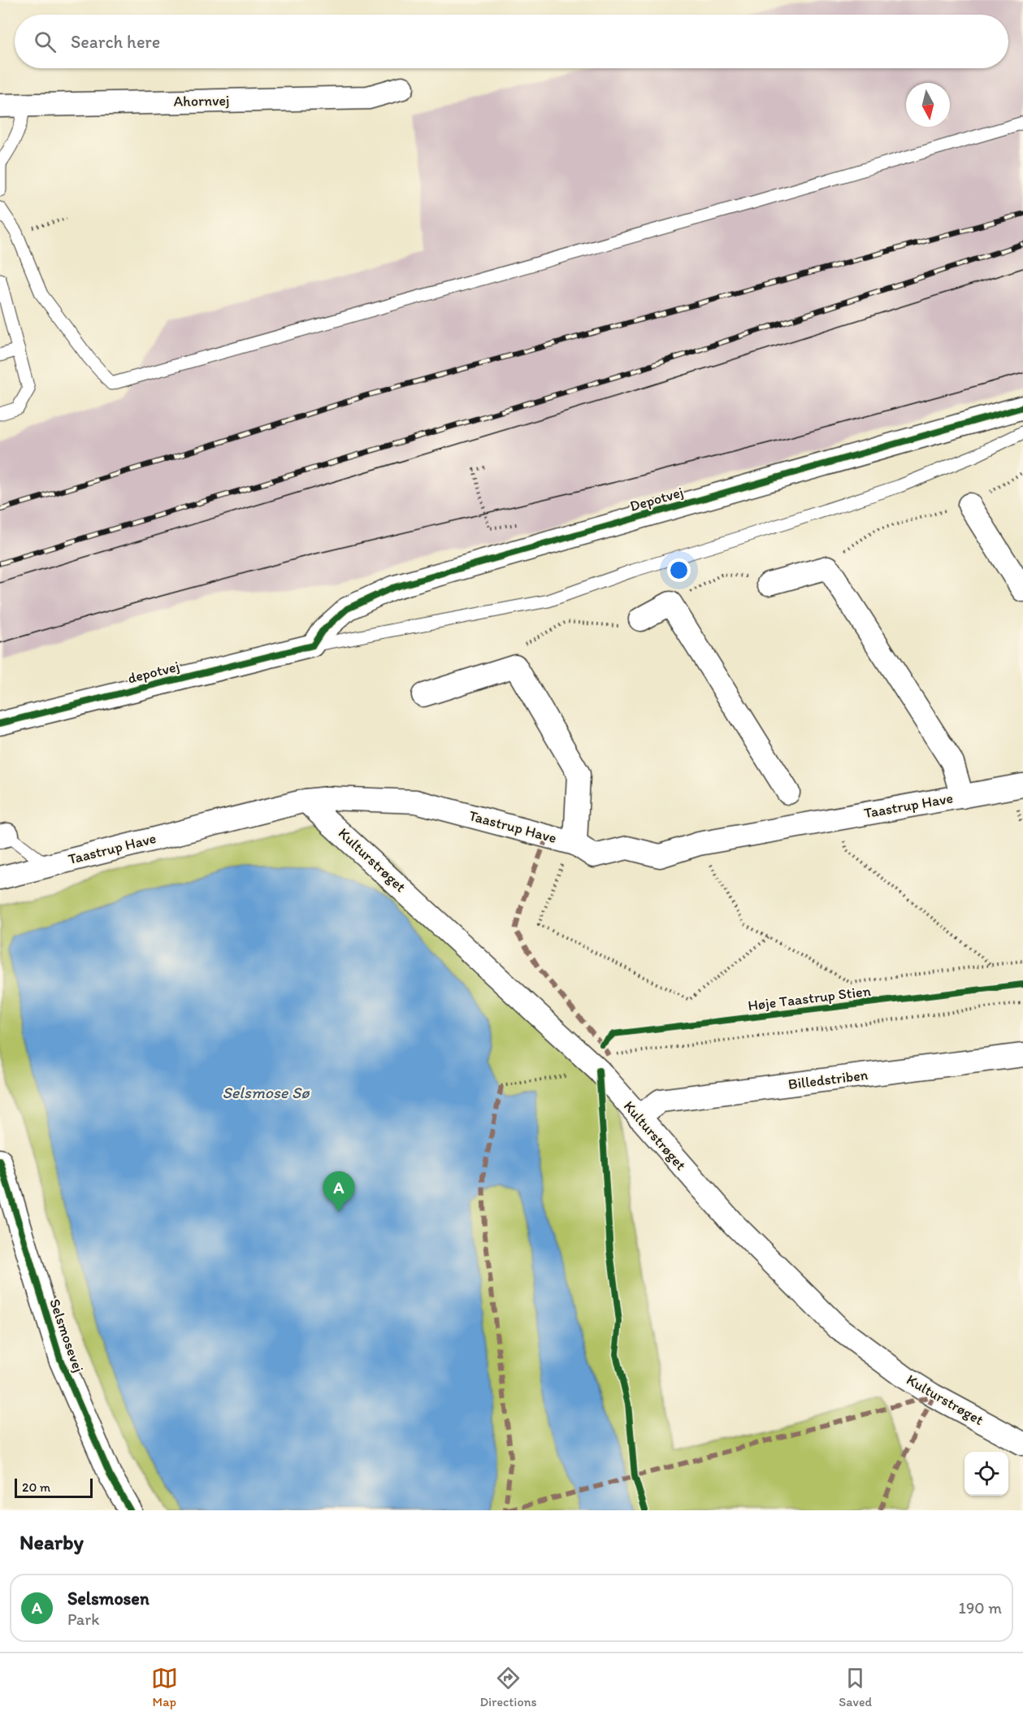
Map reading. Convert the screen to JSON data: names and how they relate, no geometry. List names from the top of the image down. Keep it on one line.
{"streets":{"street":["Ahornvej","Depotvej","depotvej","Taastrup Have","Kulturstrøget","Billedstriben","Selsmosevej"],"cycle path":["Høje Taastrup Stien"]},"crossings":[["Depotvej","depotvej"],["Taastrup Have","Kulturstrøget"],["Kulturstrøget","Billedstriben"]],"water":["Selsmose Sø"],"scale_bar":"20 m","north":"bottom","page":{"search":"Search here","pins":"A","scale":"20 m","heading":"Nearby","list":[{"mark":"A","name":"Selsmosen","note":"Park","value":"190 m"}],"nav":["Map","Directions","Saved"]}}
